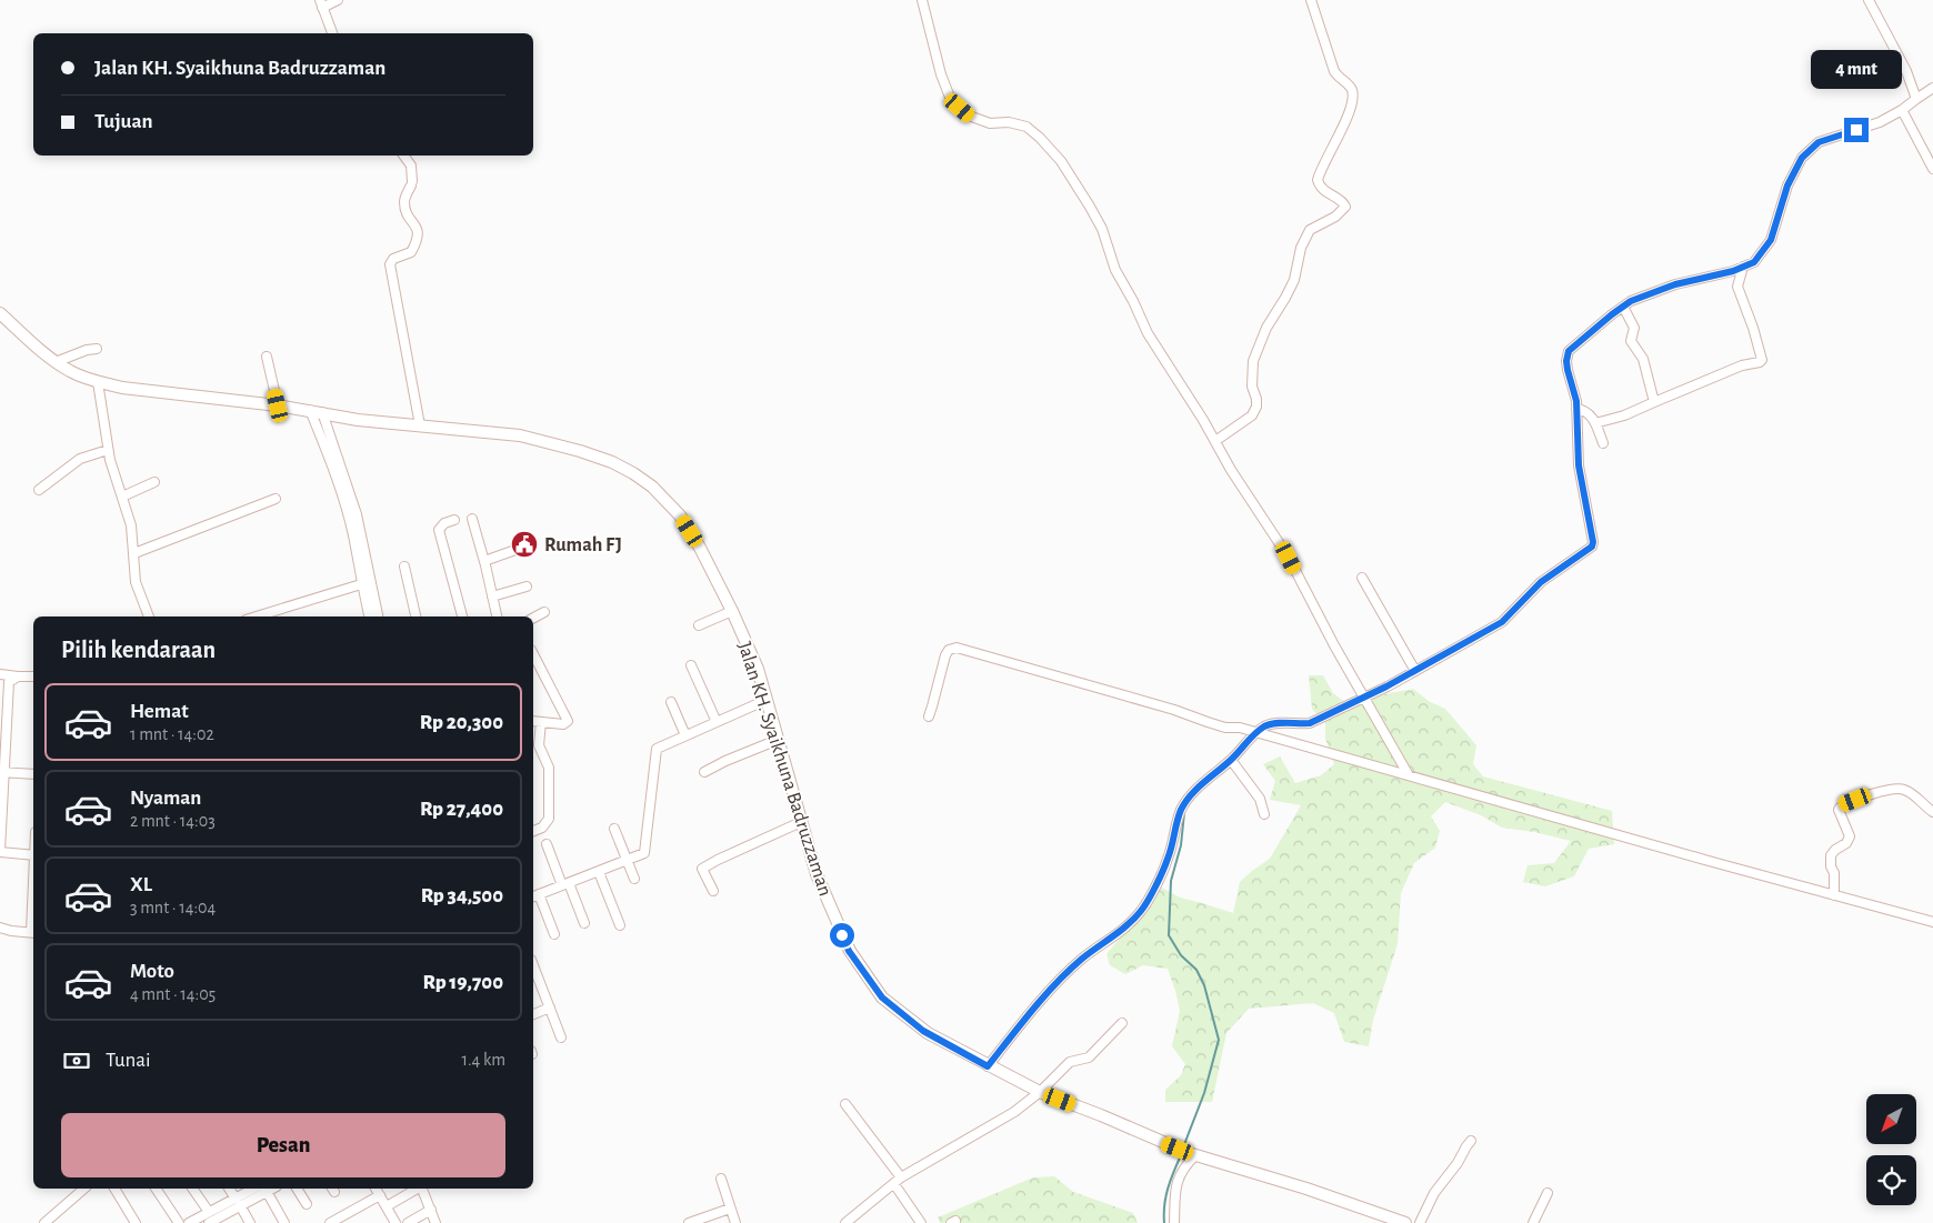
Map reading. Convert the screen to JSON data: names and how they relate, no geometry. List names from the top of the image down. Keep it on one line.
{"streets":{"main road":["Jalan KH. Syaikhuna Badruzzaman"]},"places":{"public building":["Rumah FJ"]},"north":"bottom left","page":{"banner":["Jalan KH. Syaikhuna Badruzzaman","Tujuan"],"bubble":"4 mnt","heading":"Pilih kendaraan","list":[{"name":"Hemat","note":"1 mnt · 14:02","value":"Rp 20,300"},{"name":"Nyaman","note":"2 mnt · 14:03","value":"Rp 27,400"},{"name":"XL","note":"3 mnt · 14:04","value":"Rp 34,500"},{"name":"Moto","note":"4 mnt · 14:05","value":"Rp 19,700"}],"pay":["Tunai","1.4 km"],"buttons":"Pesan"}}
